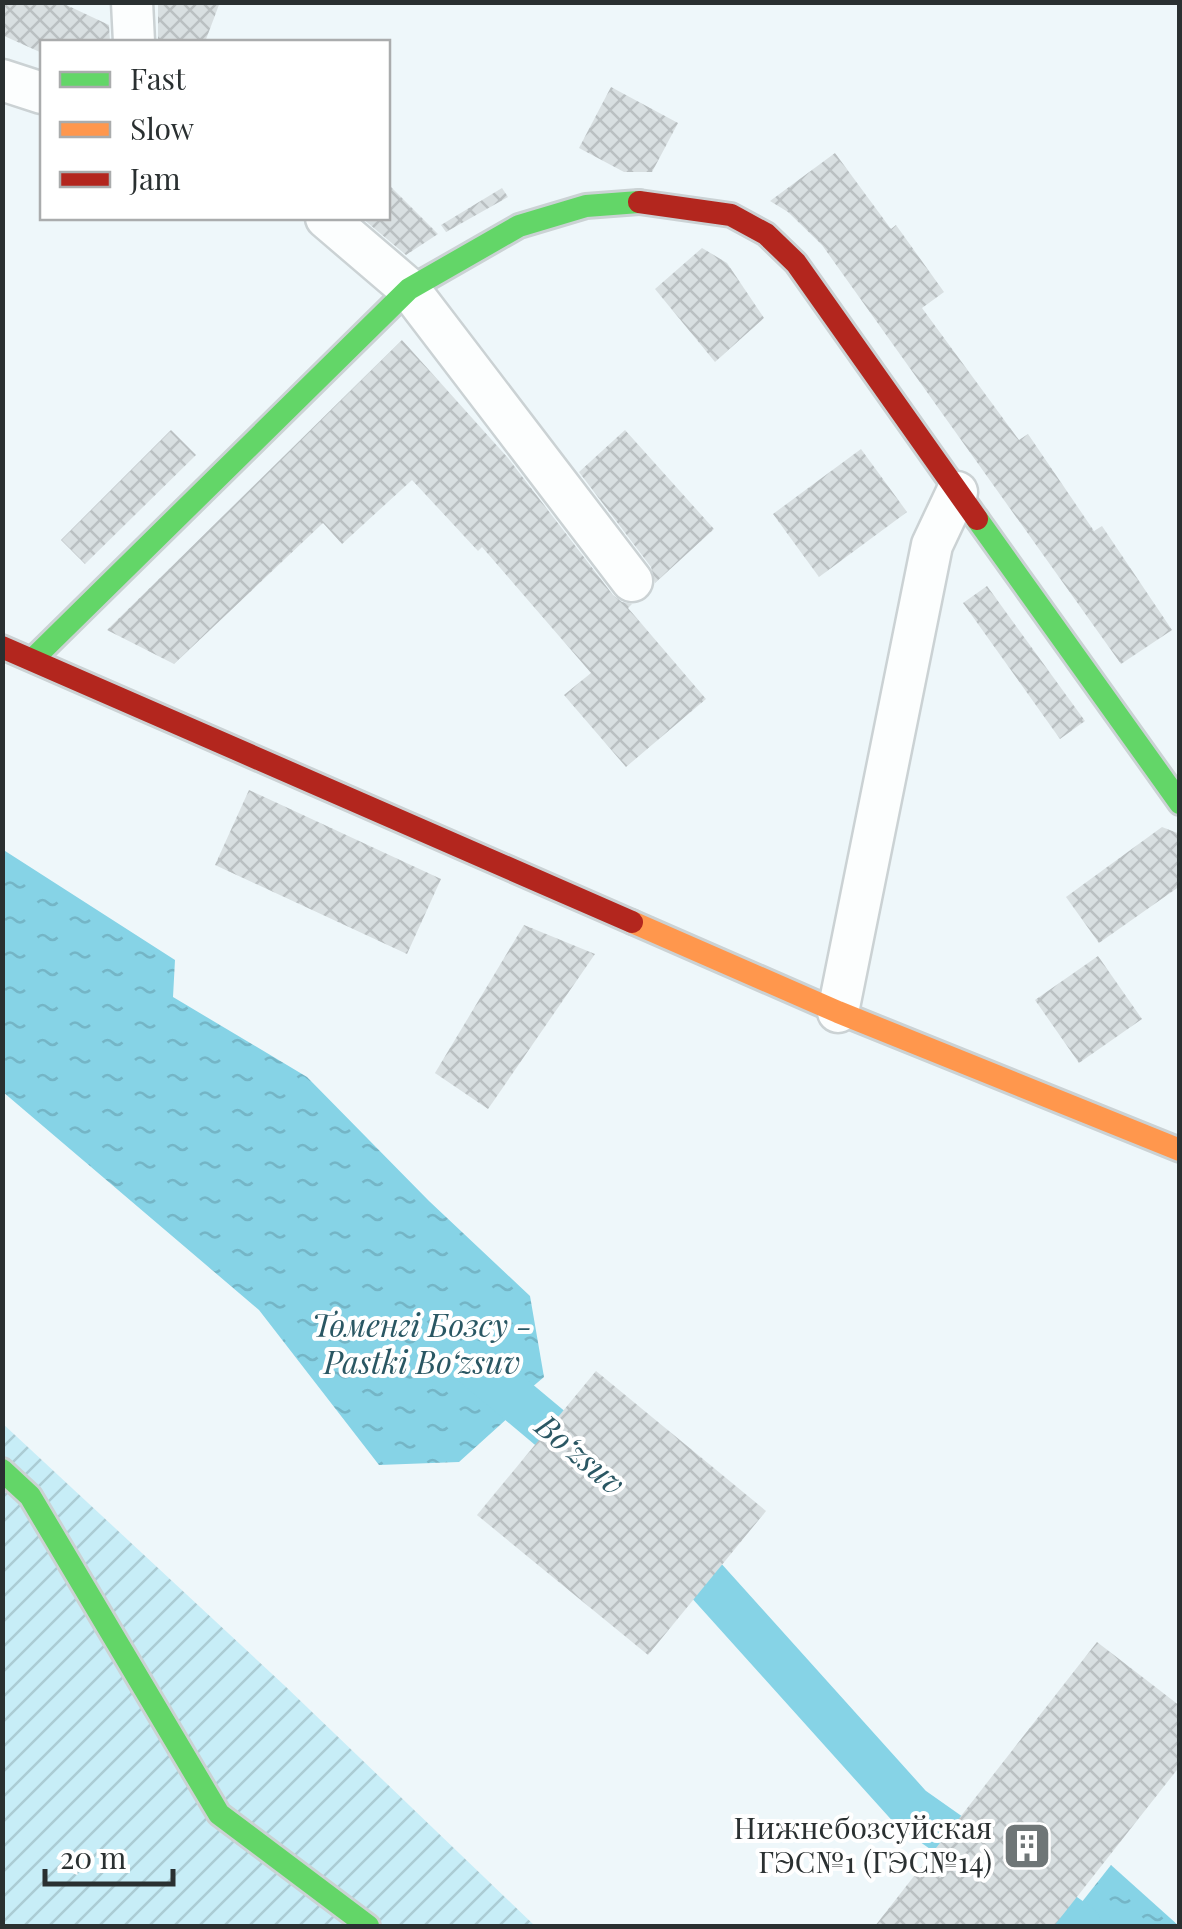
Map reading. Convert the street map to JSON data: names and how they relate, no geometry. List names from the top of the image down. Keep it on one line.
{"water":["Төменгі Бозсу - Pastki Boʻzsuv","Boʻzsuv"],"places":{"building":["Нижнебозсуйская ГЭС№1 (ГЭС№14)"]},"legend":["Fast","Slow","Jam"],"scale_bar":"20 m"}
